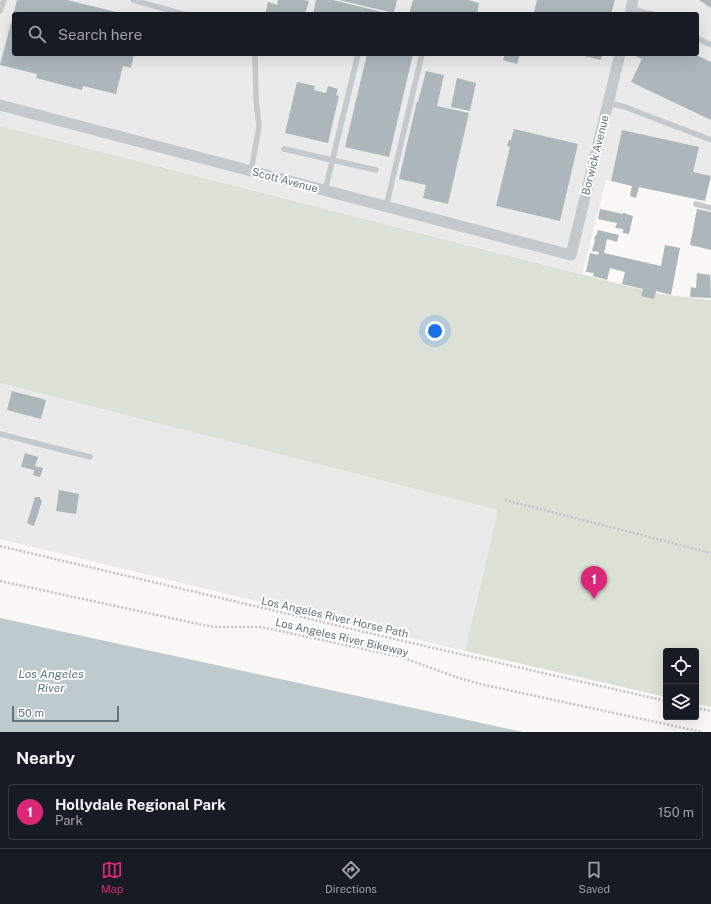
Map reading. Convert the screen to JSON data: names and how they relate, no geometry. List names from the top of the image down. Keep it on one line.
{"streets":{"street":["Borwick Avenue","Scott Avenue"],"path":["Los Angeles River Horse Path","Los Angeles River Bikeway"]},"crossings":[["Borwick Avenue","Scott Avenue"]],"water":["Los Angeles River"],"scale_bar":"50 m","page":{"search":"Search here","pins":"1","scale":"50 m","heading":"Nearby","list":[{"mark":"1","name":"Hollydale Regional Park","note":"Park","value":"150 m"}],"nav":["Map","Directions","Saved"]}}
